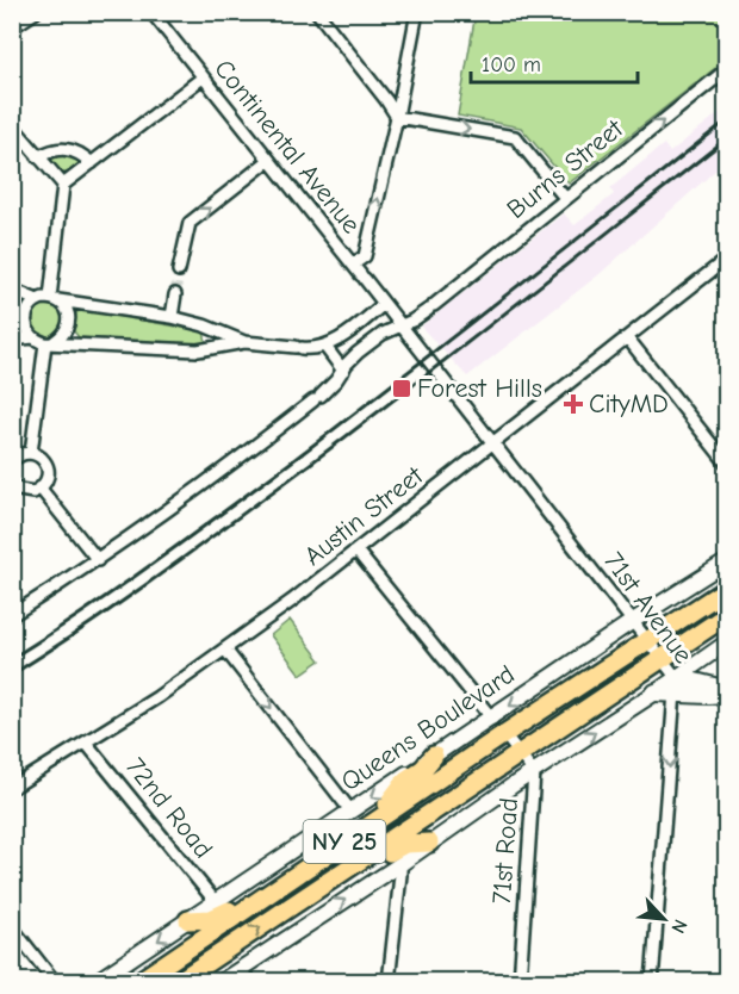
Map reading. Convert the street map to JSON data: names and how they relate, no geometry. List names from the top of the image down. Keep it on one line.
{"streets":{"main road":["Queens Boulevard","NY 25"],"street":["Continental Avenue","Burns Street","Austin Street","71st Avenue","72nd Road","71st Road"]},"crossings":[["Continental Avenue","Burns Street"],["Continental Avenue","71st Avenue"],["Burns Street","71st Avenue"],["Austin Street","71st Avenue"],["Austin Street","72nd Road"],["71st Avenue","Queens Boulevard"],["71st Avenue","NY 25"],["Queens Boulevard","72nd Road"],["Queens Boulevard","71st Road"],["NY 25","71st Road"]],"one_way":["Burns Street","71st Avenue"],"places":{"transit":["Forest Hills"],"health":["CityMD"]},"scale_bar":"100 m","north":"bottom right"}
